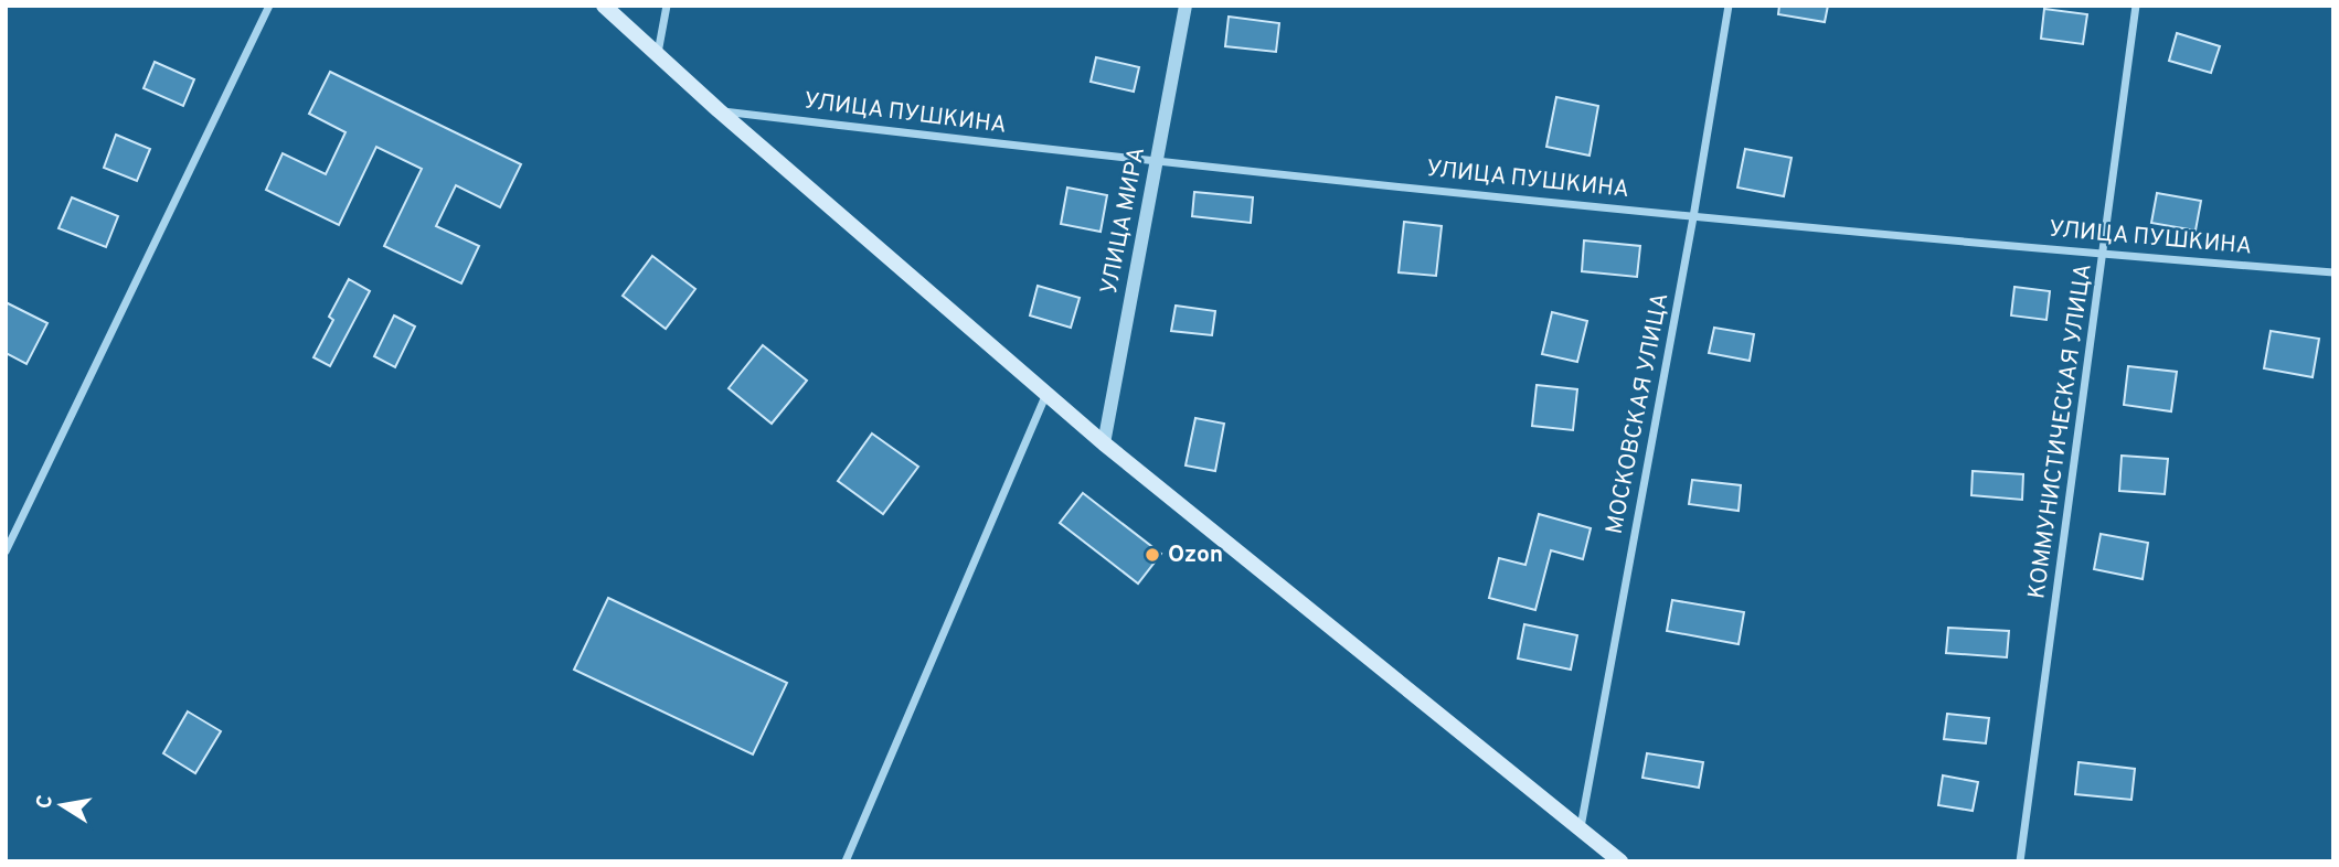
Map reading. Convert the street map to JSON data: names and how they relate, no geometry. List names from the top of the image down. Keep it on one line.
{"streets":{"street":["УЛИЦА ПУШКИНА","УЛИЦА МИРА","МОСКОВСКАЯ УЛИЦА","КОММУНИСТИЧЕСКАЯ УЛИЦА"]},"crossings":[["УЛИЦА ПУШКИНА","УЛИЦА МИРА"],["УЛИЦА ПУШКИНА","МОСКОВСКАЯ УЛИЦА"],["УЛИЦА ПУШКИНА","КОММУНИСТИЧЕСКАЯ УЛИЦА"]],"places":["Ozon"],"north":"left"}
